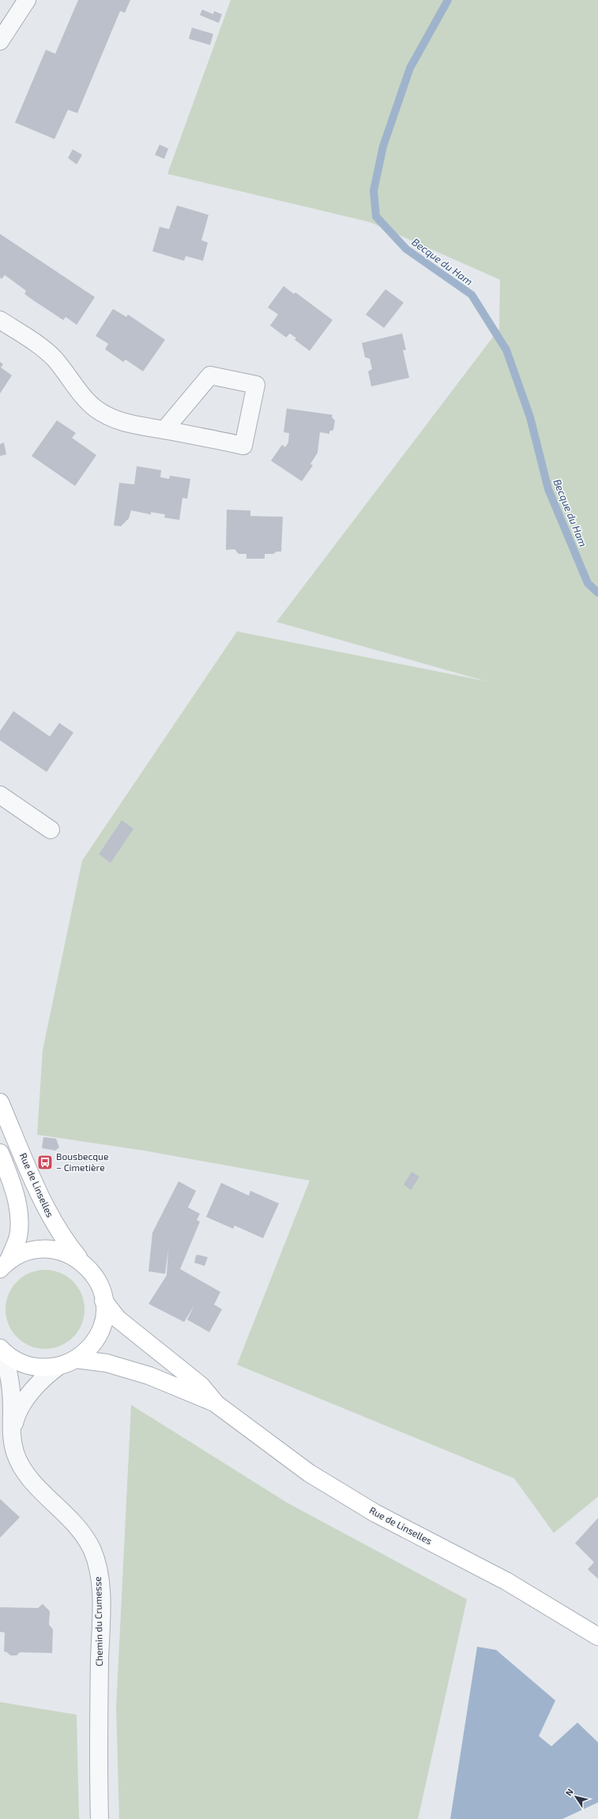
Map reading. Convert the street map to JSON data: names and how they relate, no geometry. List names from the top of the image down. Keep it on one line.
{"streets":{"street":["Rue de Linselles","Chemin du Crumesse"]},"water":["Becque du Ham"],"places":{"bus stop":["Bousbecque – Cimetière"]},"north":"top left"}
